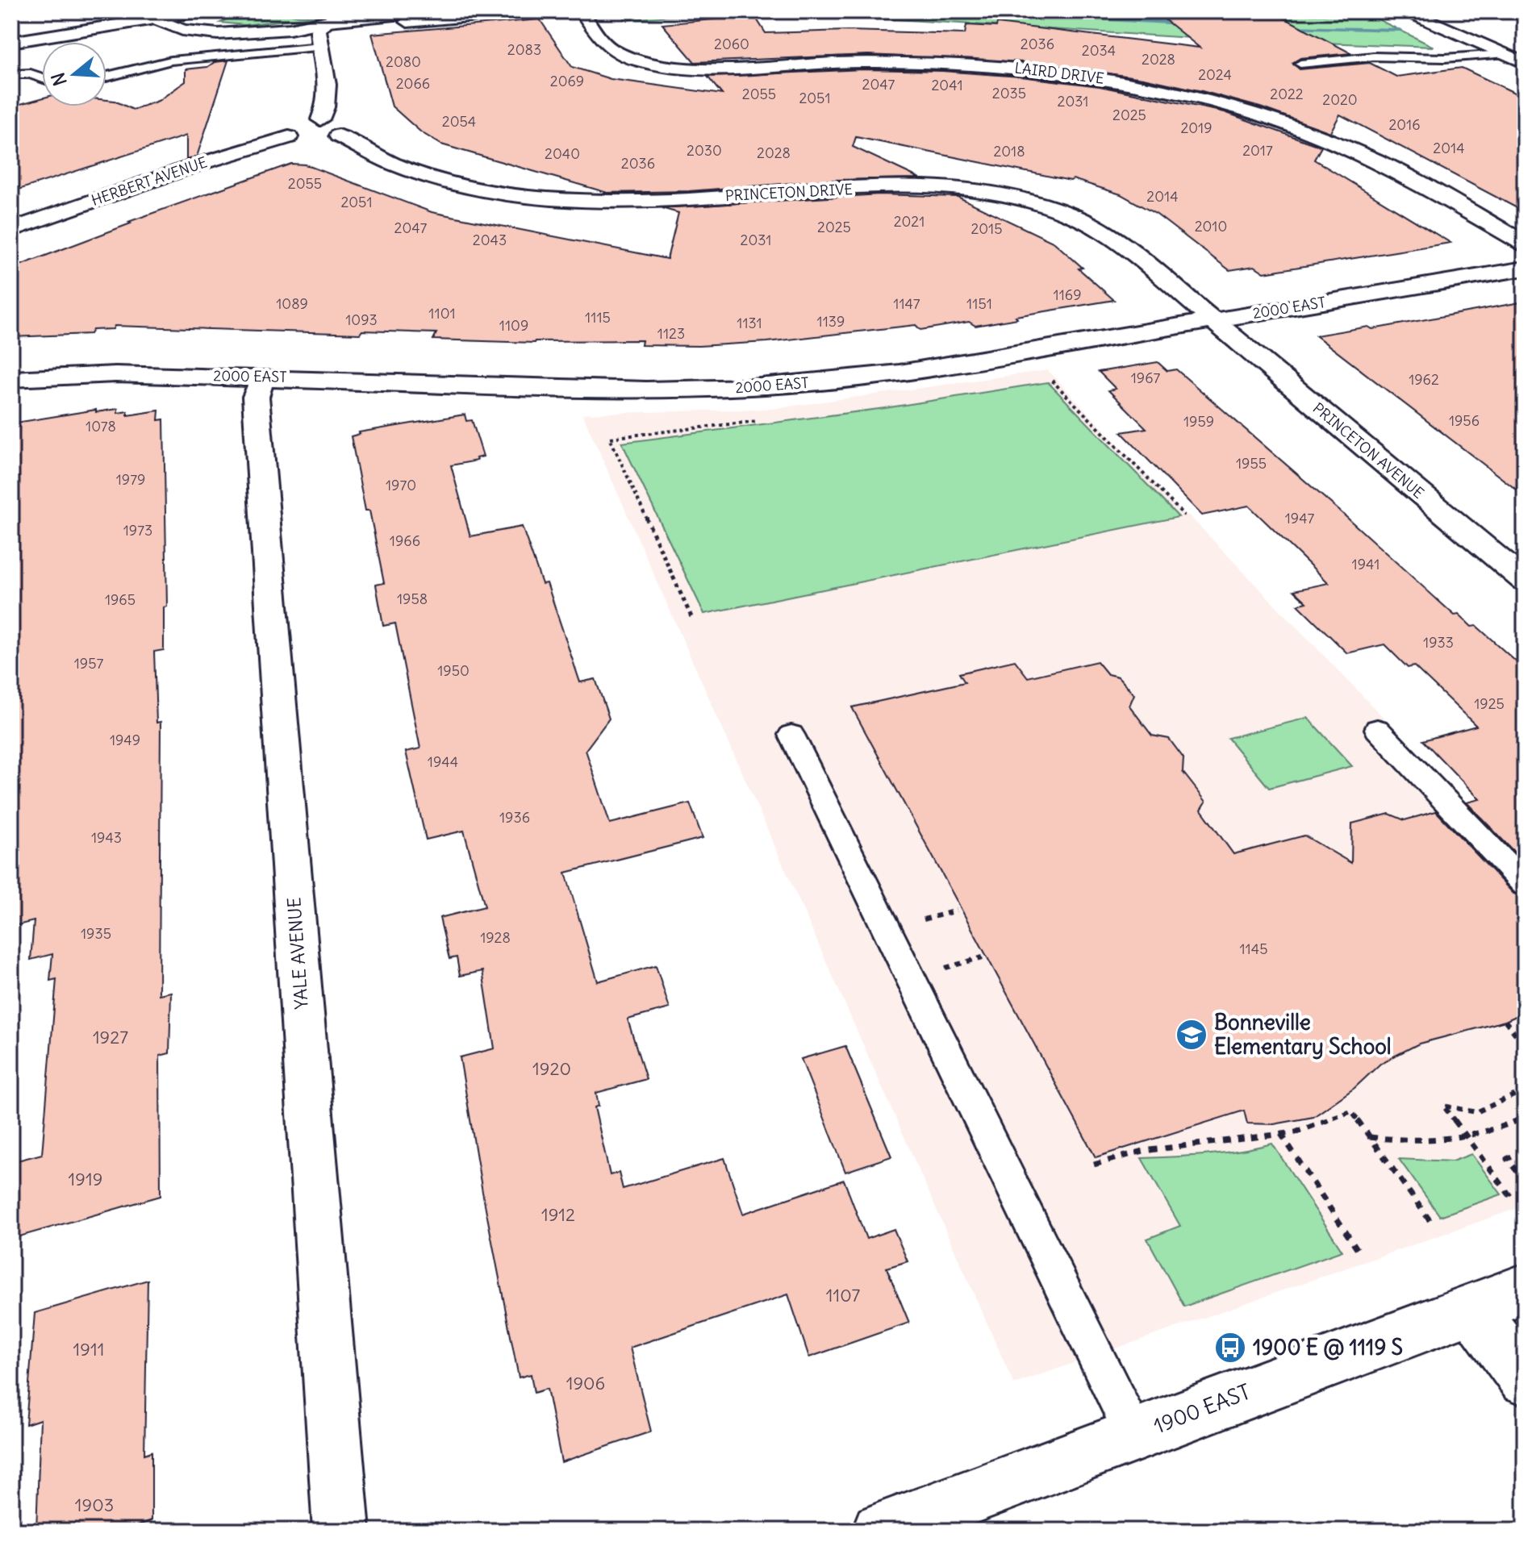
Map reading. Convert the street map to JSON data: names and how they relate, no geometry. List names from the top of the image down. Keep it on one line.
{"streets":{"street":["LAIRD DRIVE","HERBERT AVENUE","PRINCETON DRIVE","2000 EAST","PRINCETON AVENUE","YALE AVENUE","1900 EAST"]},"crossings":[["HERBERT AVENUE","PRINCETON DRIVE"],["PRINCETON DRIVE","2000 EAST"],["PRINCETON DRIVE","PRINCETON AVENUE"],["2000 EAST","PRINCETON AVENUE"],["2000 EAST","YALE AVENUE"]],"places":{"school or university":["Bonneville Elementary School"],"bus stop":["1900 E @ 1119 S"]},"house_numbers":["2060","2036","2083","2034","2028","2080","2024","2069","2066","2047","2041","2035","2055","2022","2051","2020","2031","2025","2054","2016","2019","2014","2030","2017","2018","2028","2040","2036","2055","2014","2051","2021","2010","2025","2047","2015","2043","2031","1169","1089","1147","1151","1101","1115","1093","1139","1131","1109","1123","1967","1962","1956","1959","1078","1955","1979","1970","1947","1973","1966","1941","1958","1965","1933","1957","1950","1925","1949","1944","1936","1943","1935","1928","1145","1927","1920","1919","1912","1107","1911","1906","1903"],"north":"left"}
